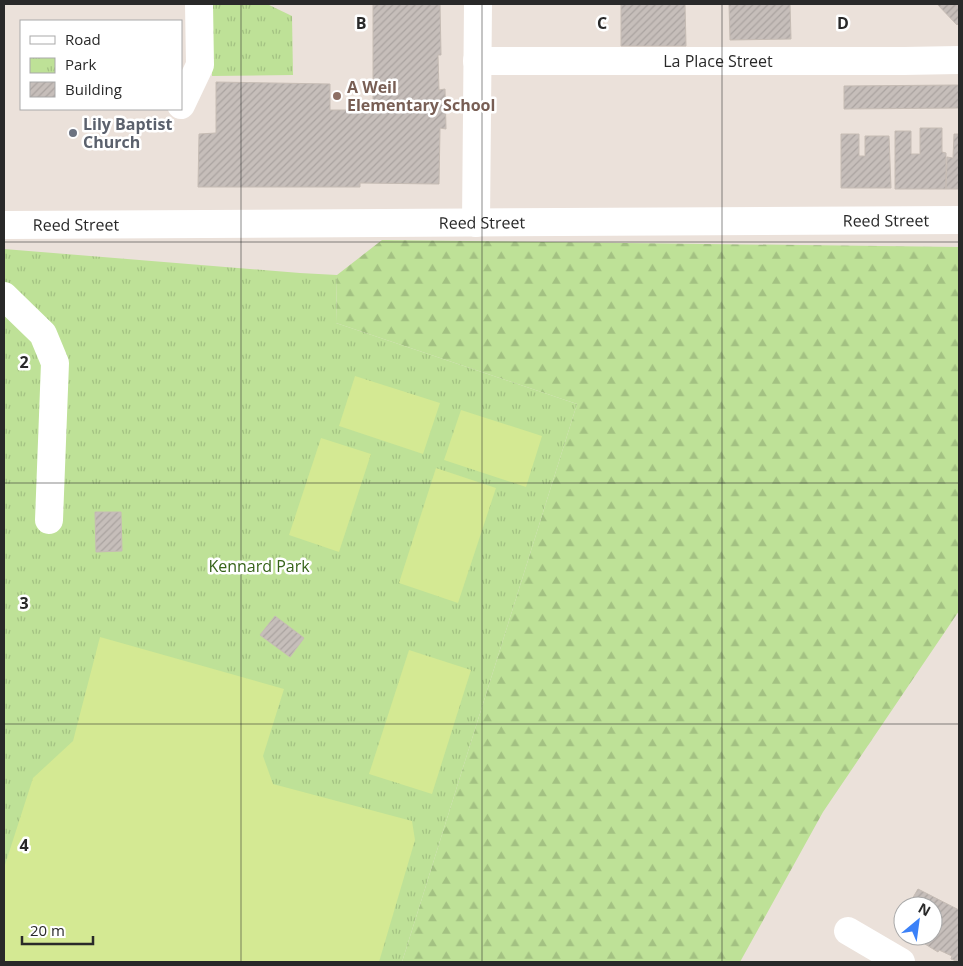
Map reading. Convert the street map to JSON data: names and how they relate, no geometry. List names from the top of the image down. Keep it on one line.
{"streets":{"street":["La Place Street","Reed Street"]},"parks":["Kennard Park"],"places":["A Weil Elementary School","Lily Baptist Church"],"legend":["Road","Park","Building"],"scale_bar":"20 m","north":"top right","grid":{"columns":["B","C","D"],"rows":["2","3","4"]}}
